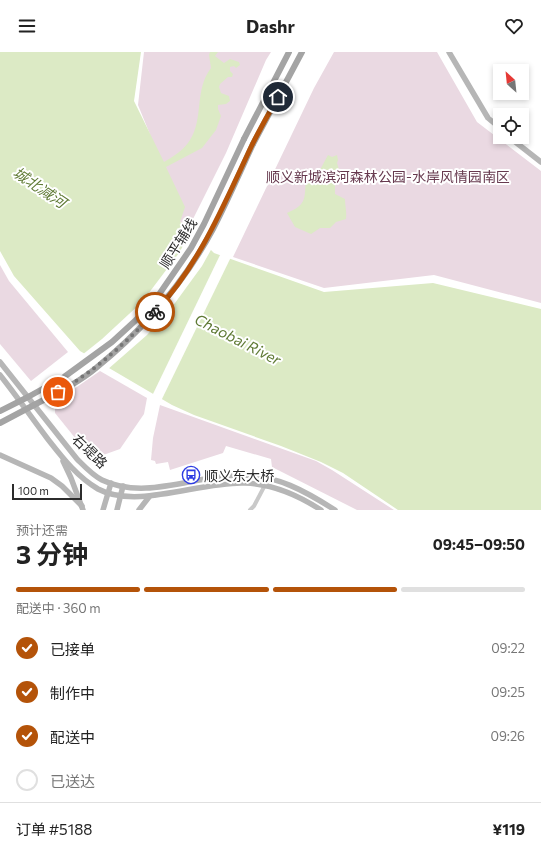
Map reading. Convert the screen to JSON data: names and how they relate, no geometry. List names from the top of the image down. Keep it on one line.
{"streets":{"main road":["顺平辅线","右堤路"]},"crossings":[["顺平辅线","右堤路"]],"water":["城北减河","Chaobai River"],"parks":["顺义新城滨河森林公园-水岸风情园南区"],"places":{"bus stop":["顺义东大桥"]},"scale_bar":"100 m","north":"top left","page":{"header":"Dashr","scale":"100 m","heading":["3 分钟","预计还需","09:45–09:50"],"panel":["订单 #5188","¥119"],"bar":"配送中 · 360 m","list":[["已接单","09:22"],["制作中","09:25"],["配送中","09:26"],"已送达"]}}
